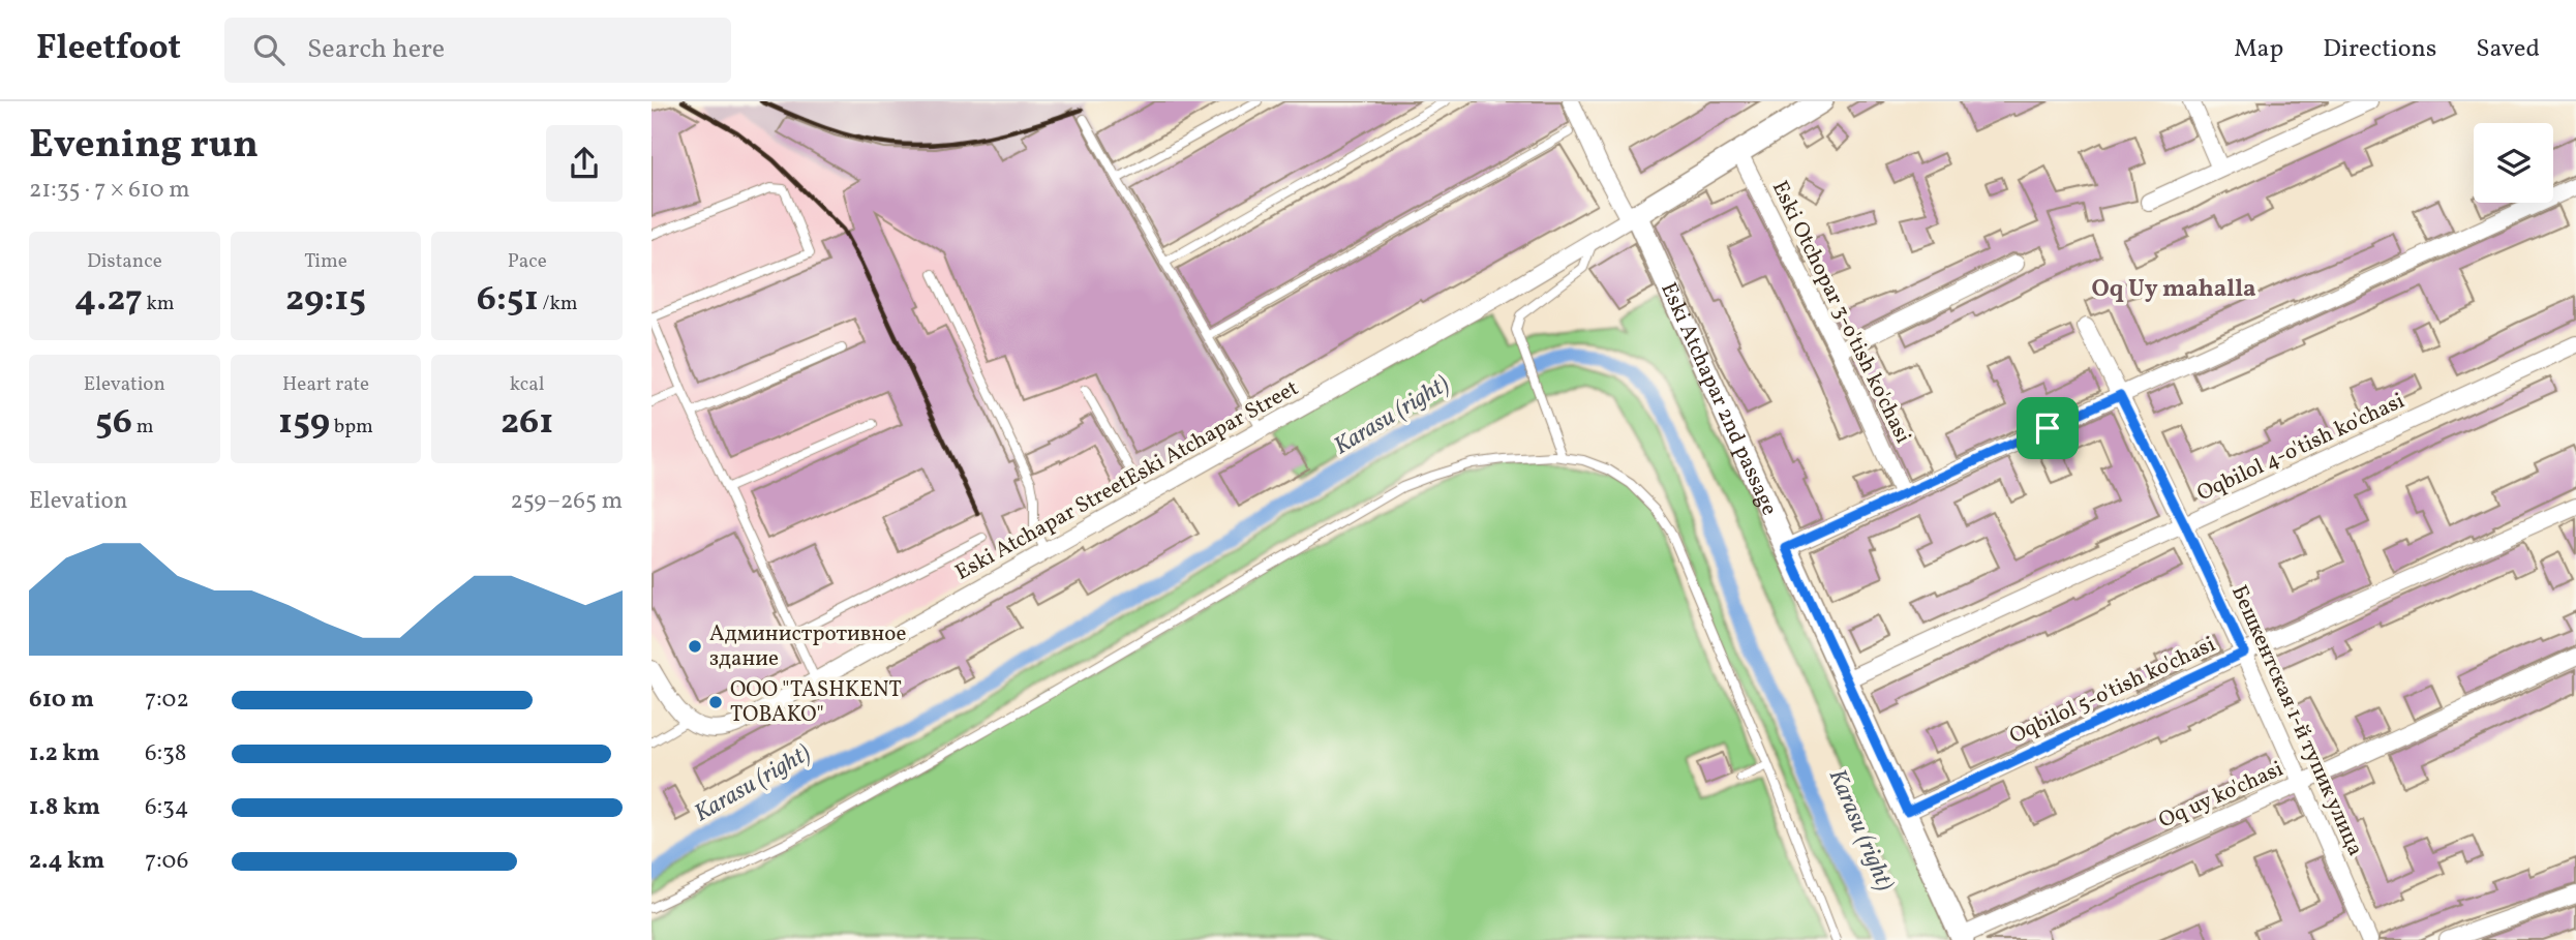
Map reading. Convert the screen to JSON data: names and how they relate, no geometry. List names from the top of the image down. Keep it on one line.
{"streets":{"street":["Eski Otchopar 3-o'tish ko'chasi","Eski Atchapar 2nd passage","Oqbilol 4-o'tish ko'chasi","Eski Atchapar StreetEski Atchapar Street","Oqbilol 5-o'tish ko'chasi","Бешкентская 1-й тупик улица","Oq uy ko'chasi"]},"crossings":[["Eski Atchapar 2nd passage","Oqbilol 4-o'tish ko'chasi"],["Eski Atchapar 2nd passage","Eski Atchapar StreetEski Atchapar Street"],["Eski Atchapar 2nd passage","Oqbilol 5-o'tish ko'chasi"],["Eski Atchapar 2nd passage","Oq uy ko'chasi"],["Oqbilol 4-o'tish ko'chasi","Бешкентская 1-й тупик улица"],["Oqbilol 5-o'tish ko'chasi","Бешкентская 1-й тупик улица"],["Бешкентская 1-й тупик улица","Oq uy ko'chasi"]],"districts":["Oq Uy mahalla"],"water":["Karasu (right)"],"places":["Администротивное здание","OOO \"TASHKENT TOBAKO\""],"page":{"header":"Fleetfoot","search":"Search here","nav":["Map","Directions","Saved"],"heading":["Evening run","21:35 · 7 × 610 m"],"stats":[["Distance","4.27 km"],["Time","29:15"],["Pace","6:51 /km"],["Elevation","56 m"],["Heart rate","159 bpm"],["kcal","261"]],"chart":["Elevation","259–265 m"],"list":[{"name":"610 m","note":"7:02"},{"name":"1.2 km","note":"6:38"},{"name":"1.8 km","note":"6:34"},{"name":"2.4 km","note":"7:06"}]}}
